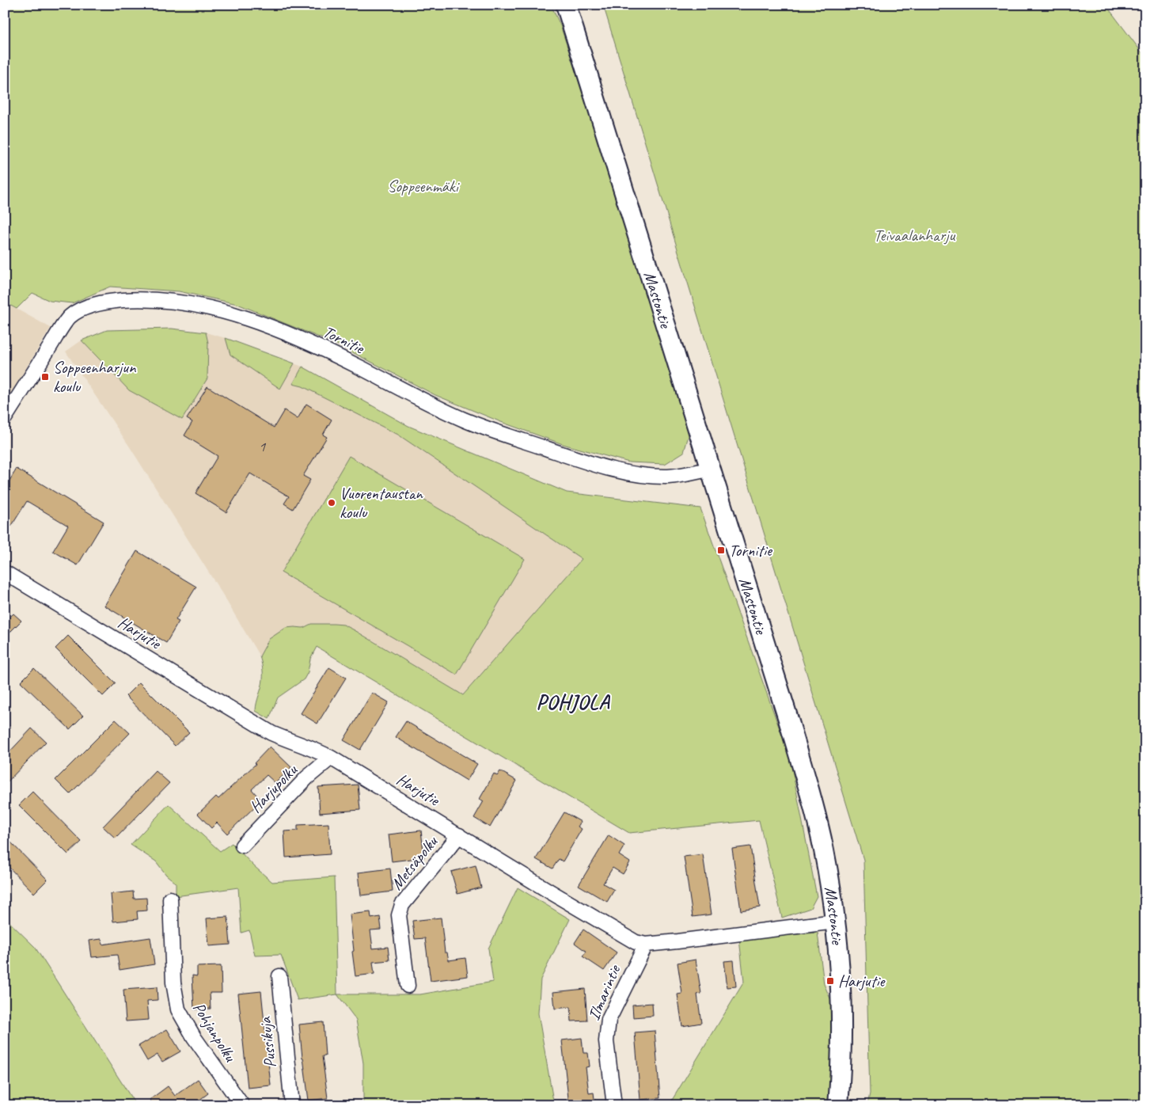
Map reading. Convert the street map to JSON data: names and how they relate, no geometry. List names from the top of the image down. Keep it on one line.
{"streets":{"main road":["Mastontie"],"street":["Tornitie","Harjutie","Harjupolku","Metsäpolku","Ilmarintie","Pohjanpolku","Pussikuja"]},"crossings":[["Mastontie","Tornitie"],["Mastontie","Harjutie"],["Harjutie","Harjupolku"],["Harjutie","Metsäpolku"],["Harjutie","Ilmarintie"]],"districts":["POHJOLA"],"parks":["Soppeenmäki","Teivaalanharju"],"places":{"transit":["Soppeenharjun koulu","Tornitie","Harjutie"],"other":["Vuorentaustan koulu"]},"house_numbers":["1"]}
